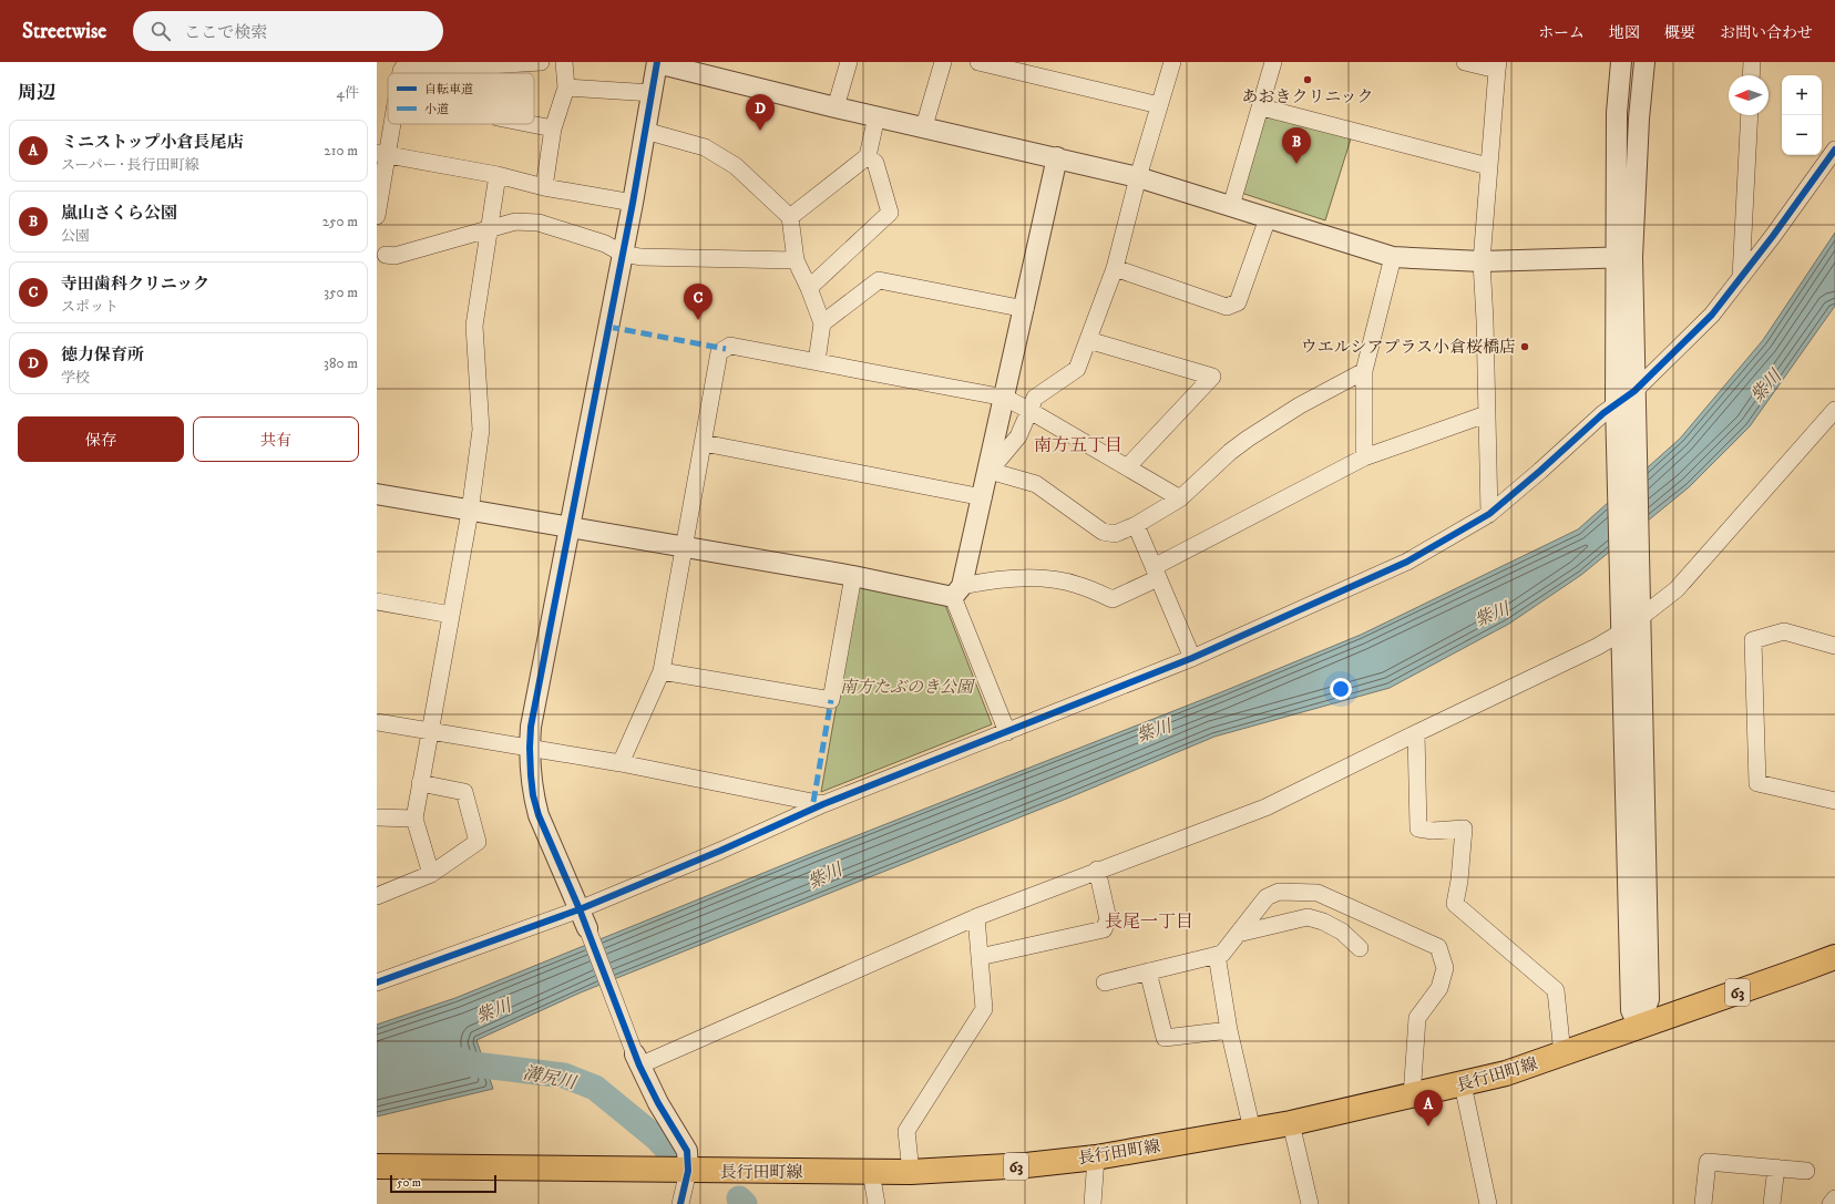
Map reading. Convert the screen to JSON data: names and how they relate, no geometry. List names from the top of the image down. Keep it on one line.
{"streets":{"main road":["63","長行田町線"]},"districts":["南方五丁目","長尾一丁目"],"water":["紫川","溝尻川"],"parks":["南方たぶのき公園"],"places":["あおきクリニック","ウエルシアプラス小倉桜橋店"],"legend":["自転車道","小道"],"scale_bar":"50 m","north":"left","page":{"header":"Streetwise","search":"ここで検索","nav":["ホーム","地図","概要","お問い合わせ"],"heading":["周辺","4件"],"map_buttons":["+","−"],"pins":["D","B","C","A"],"list":[{"mark":"A","name":"ミニストップ小倉長尾店","note":"スーパー · 長行田町線","value":"210 m"},{"mark":"B","name":"嵐山さくら公園","note":"公園","value":"250 m"},{"mark":"C","name":"寺田歯科クリニック","note":"スポット","value":"350 m"},{"mark":"D","name":"徳力保育所","note":"学校","value":"380 m"}],"buttons":["保存","共有"],"scale":"50 m"}}
